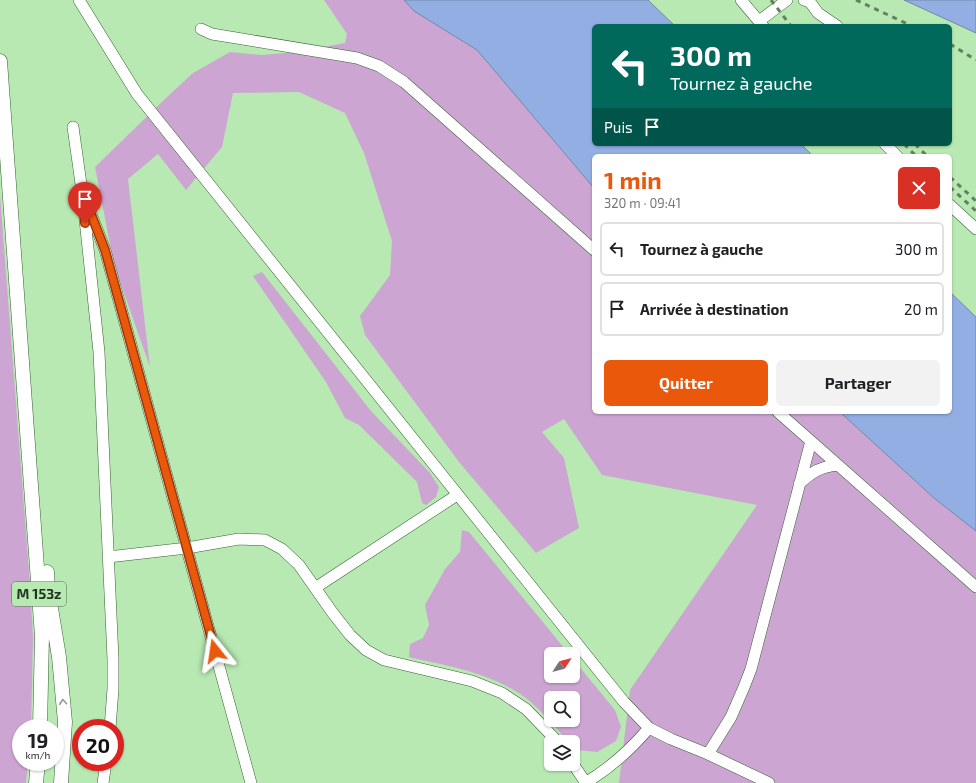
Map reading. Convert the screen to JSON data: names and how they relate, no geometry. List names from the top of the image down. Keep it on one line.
{"streets":{"main road":["M 153z"]},"north":"top right","page":{"turn":["300 m","Tournez à gauche"],"then":"Puis","heading":["1 min","320 m · 09:41"],"list":[{"name":"Tournez à gauche","value":"300 m"},{"name":"Arrivée à destination","value":"20 m"}],"buttons":["Quitter","Partager"],"speed":"19 km/h","limit":"20"}}
